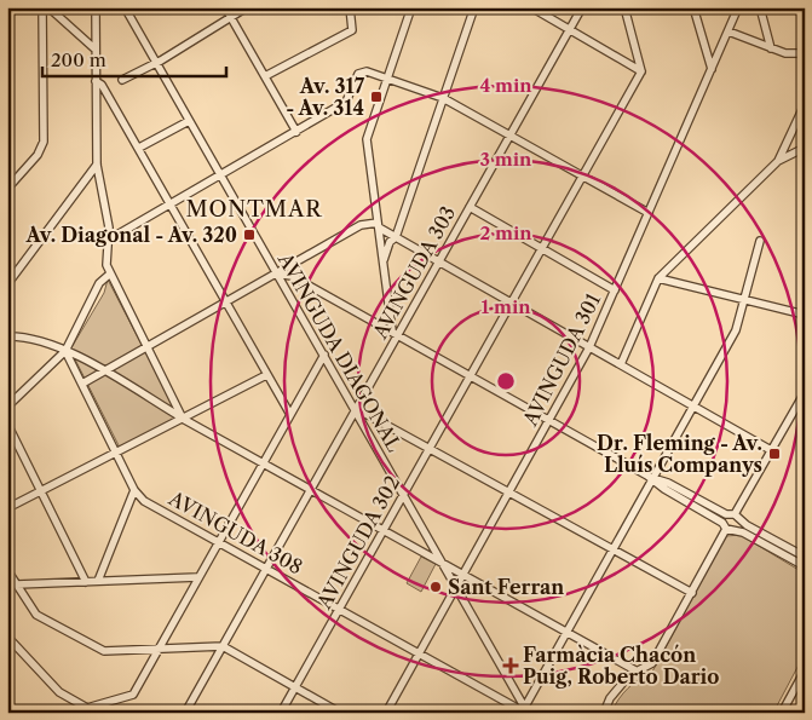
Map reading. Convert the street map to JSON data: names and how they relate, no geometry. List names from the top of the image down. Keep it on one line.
{"streets":{"street":["AVINGUDA 303","AVINGUDA DIAGONAL","AVINGUDA 301","AVINGUDA 308","AVINGUDA 302"]},"crossings":[["AVINGUDA 303","AVINGUDA DIAGONAL"],["AVINGUDA 303","AVINGUDA 308"],["AVINGUDA DIAGONAL","AVINGUDA 301"],["AVINGUDA DIAGONAL","AVINGUDA 308"],["AVINGUDA DIAGONAL","AVINGUDA 302"],["AVINGUDA 301","AVINGUDA 308"],["AVINGUDA 308","AVINGUDA 302"]],"districts":["MONTMAR"],"places":{"transit":["Av. 317 - Av. 314","Av. Diagonal - Av. 320","Dr. Fleming - Av. Lluís Companys"],"other":["Sant Ferran"],"health":["Farmàcia Chacón Puig, Roberto Dario"]},"scale_bar":"200 m","rings":["4 min","3 min","2 min","1 min"]}
